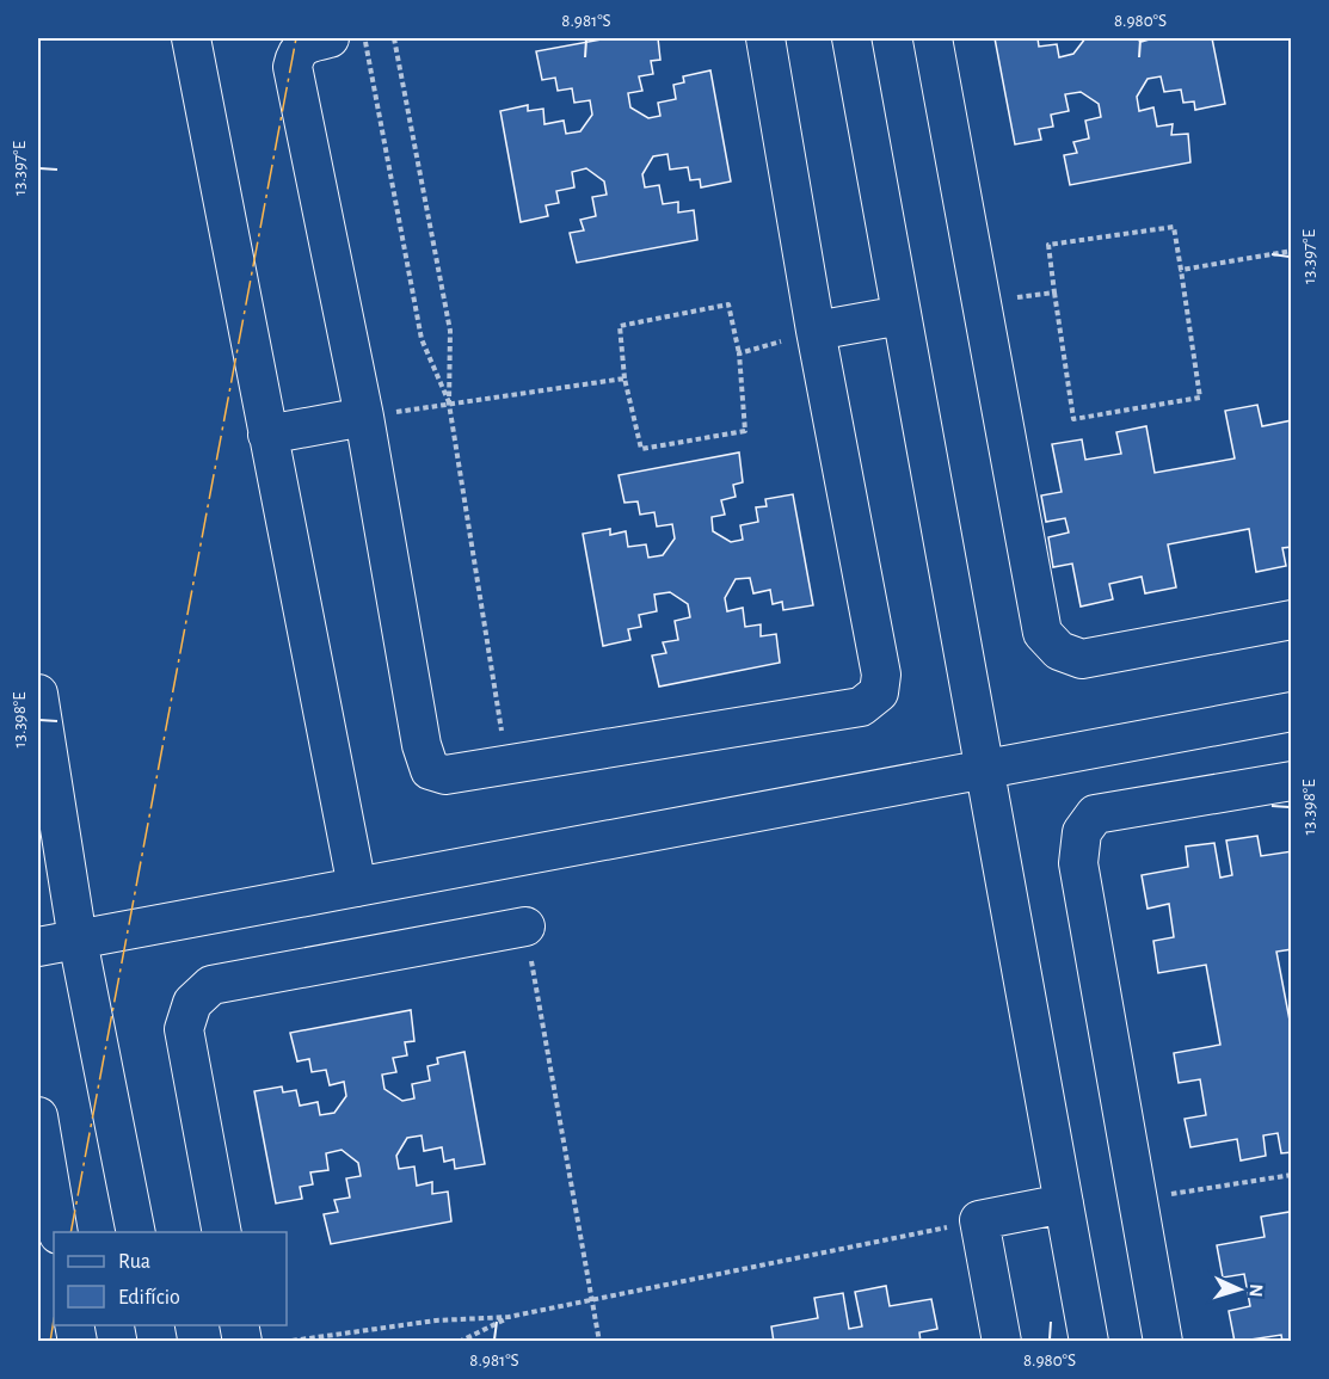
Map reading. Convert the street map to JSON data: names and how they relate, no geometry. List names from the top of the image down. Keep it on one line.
{"legend":["Rua","Edifício"],"north":"right","coordinates":["8.981°S","8.980°S","13.397°E","13.398°E"]}
